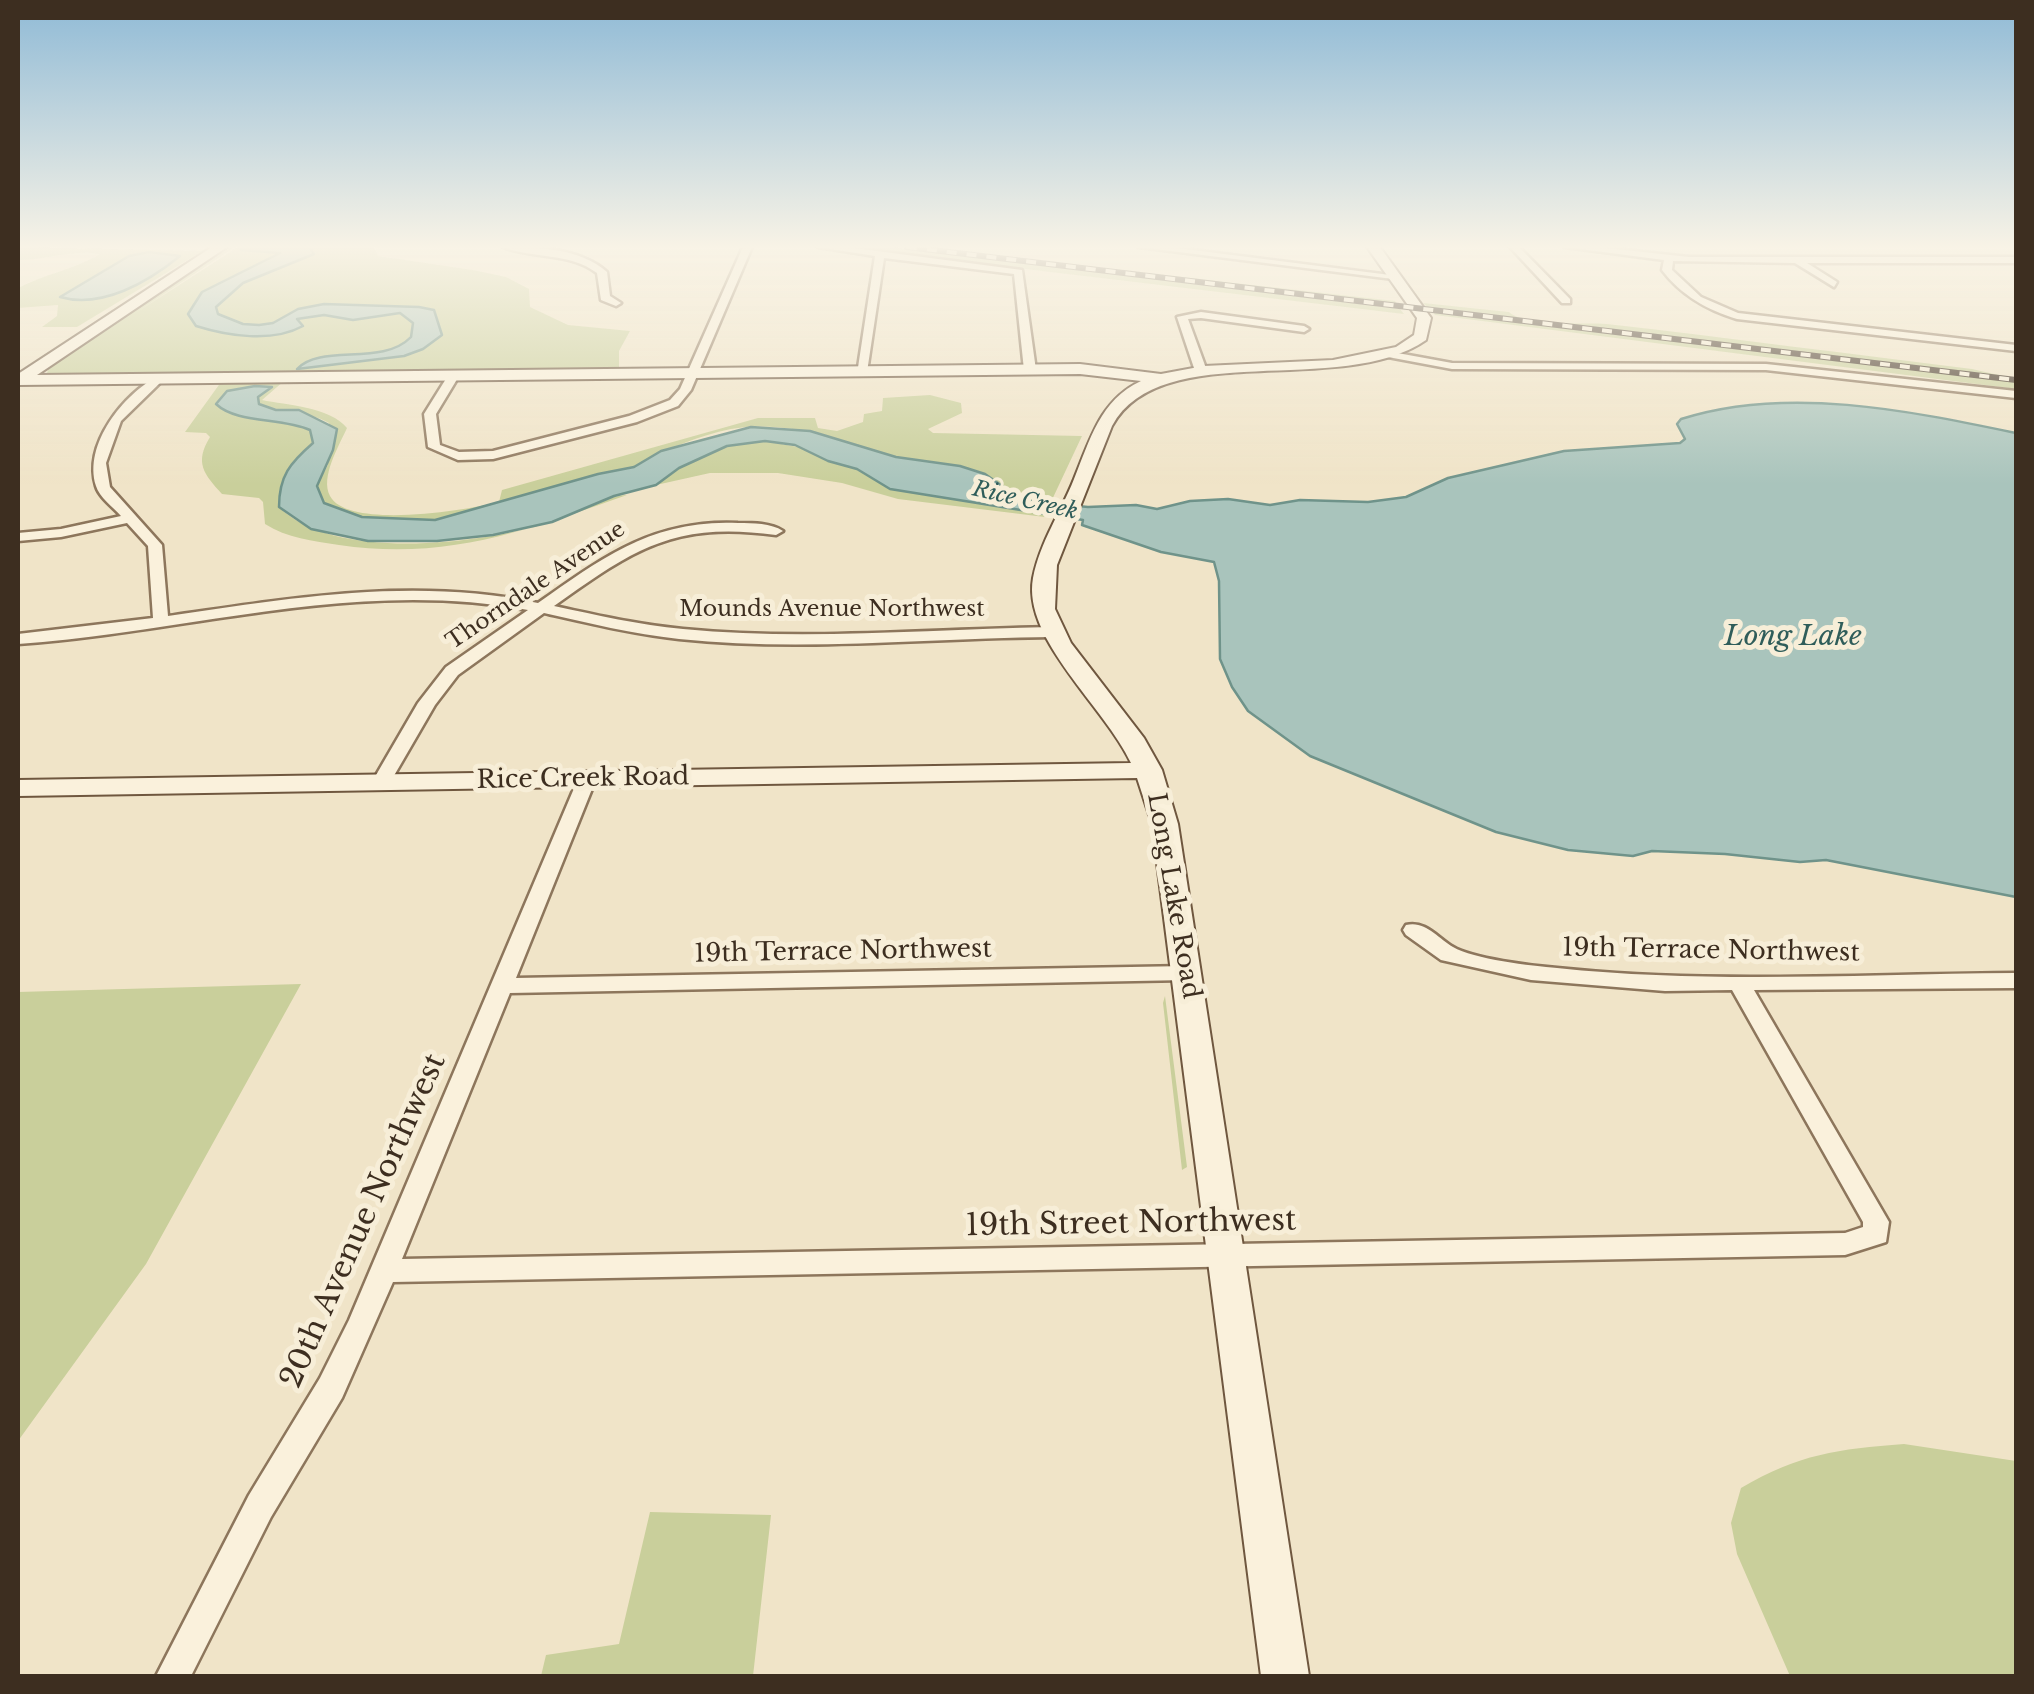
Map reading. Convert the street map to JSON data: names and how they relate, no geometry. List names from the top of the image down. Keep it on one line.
{"streets":{"street":["Thorndale Avenue","Mounds Avenue Northwest","Rice Creek Road","Long Lake Road","19th Terrace Northwest","20th Avenue Northwest","19th Street Northwest"]},"crossings":[["Thorndale Avenue","Mounds Avenue Northwest"],["Thorndale Avenue","Rice Creek Road"],["Mounds Avenue Northwest","Long Lake Road"],["Rice Creek Road","Long Lake Road"],["Rice Creek Road","20th Avenue Northwest"],["Long Lake Road","19th Terrace Northwest"],["Long Lake Road","19th Street Northwest"],["19th Terrace Northwest","20th Avenue Northwest"],["19th Terrace Northwest","19th Street Northwest"],["20th Avenue Northwest","19th Street Northwest"]],"water":["Rice Creek","Long Lake"]}
